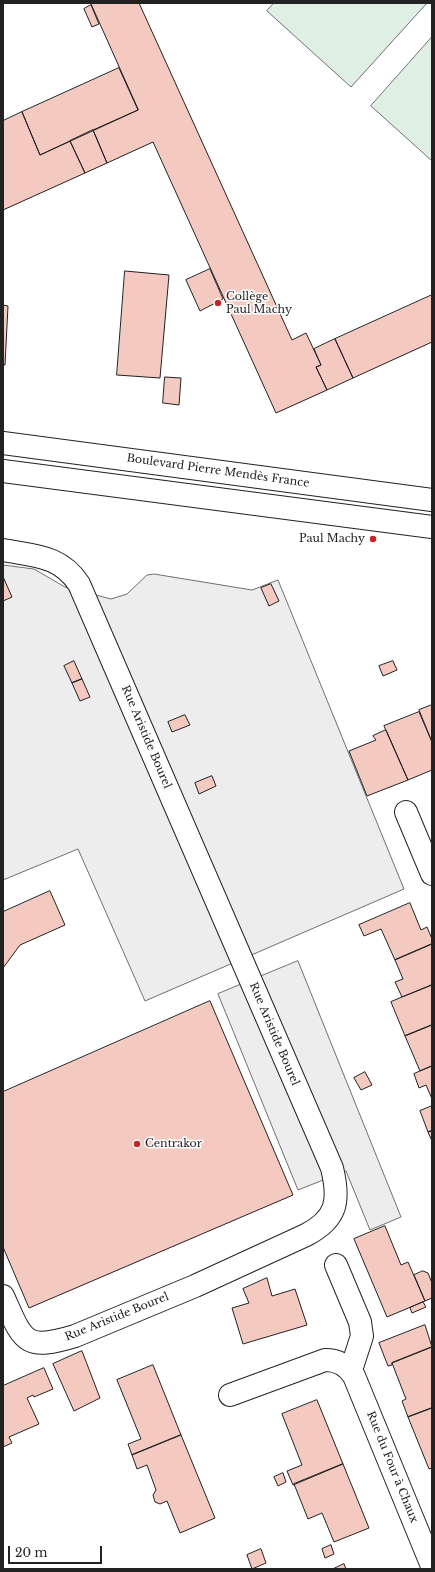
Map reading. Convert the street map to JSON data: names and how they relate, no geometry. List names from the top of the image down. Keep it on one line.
{"streets":{"street":["Boulevard Pierre Mendès France","Rue Aristide Bourel","Rue du Four à Chaux"]},"places":["Collège Paul Machy","Paul Machy","Centrakor"],"scale_bar":"20 m"}
